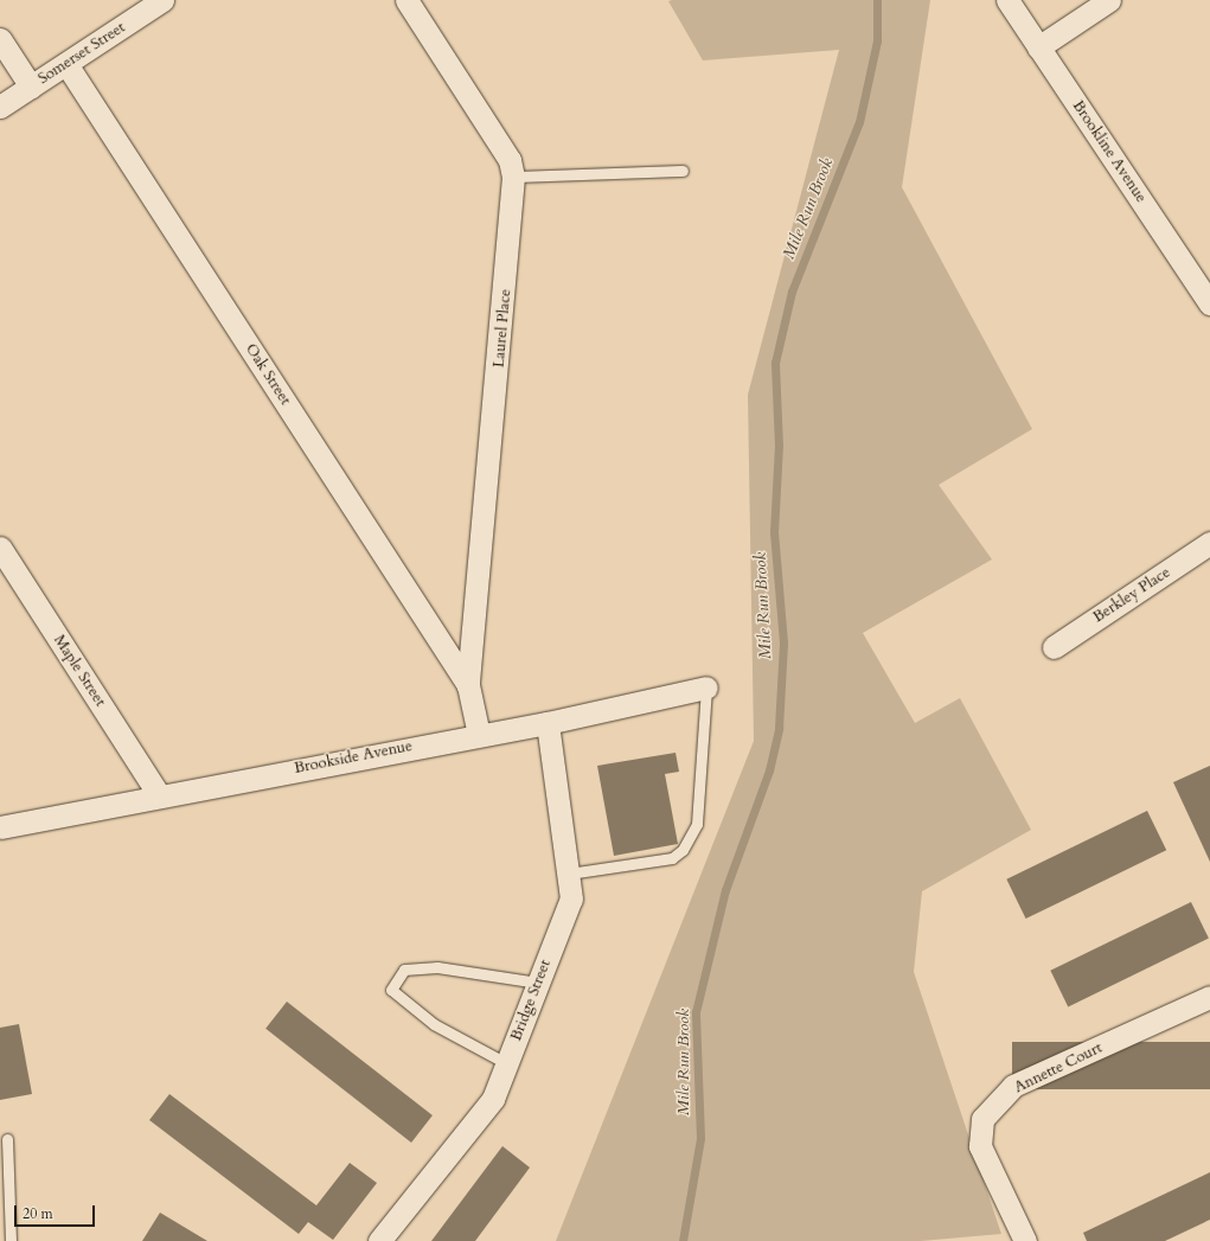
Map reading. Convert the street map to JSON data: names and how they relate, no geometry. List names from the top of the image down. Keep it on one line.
{"streets":{"street":["Somerset Street","Brookline Avenue","Laurel Place","Oak Street","Berkley Place","Maple Street","Brookside Avenue","Bridge Street","Annette Court"]},"crossings":[["Somerset Street","Oak Street"],["Laurel Place","Oak Street"],["Maple Street","Brookside Avenue"],["Brookside Avenue","Bridge Street"]],"water":["Mile Run Brook"],"scale_bar":"20 m"}
